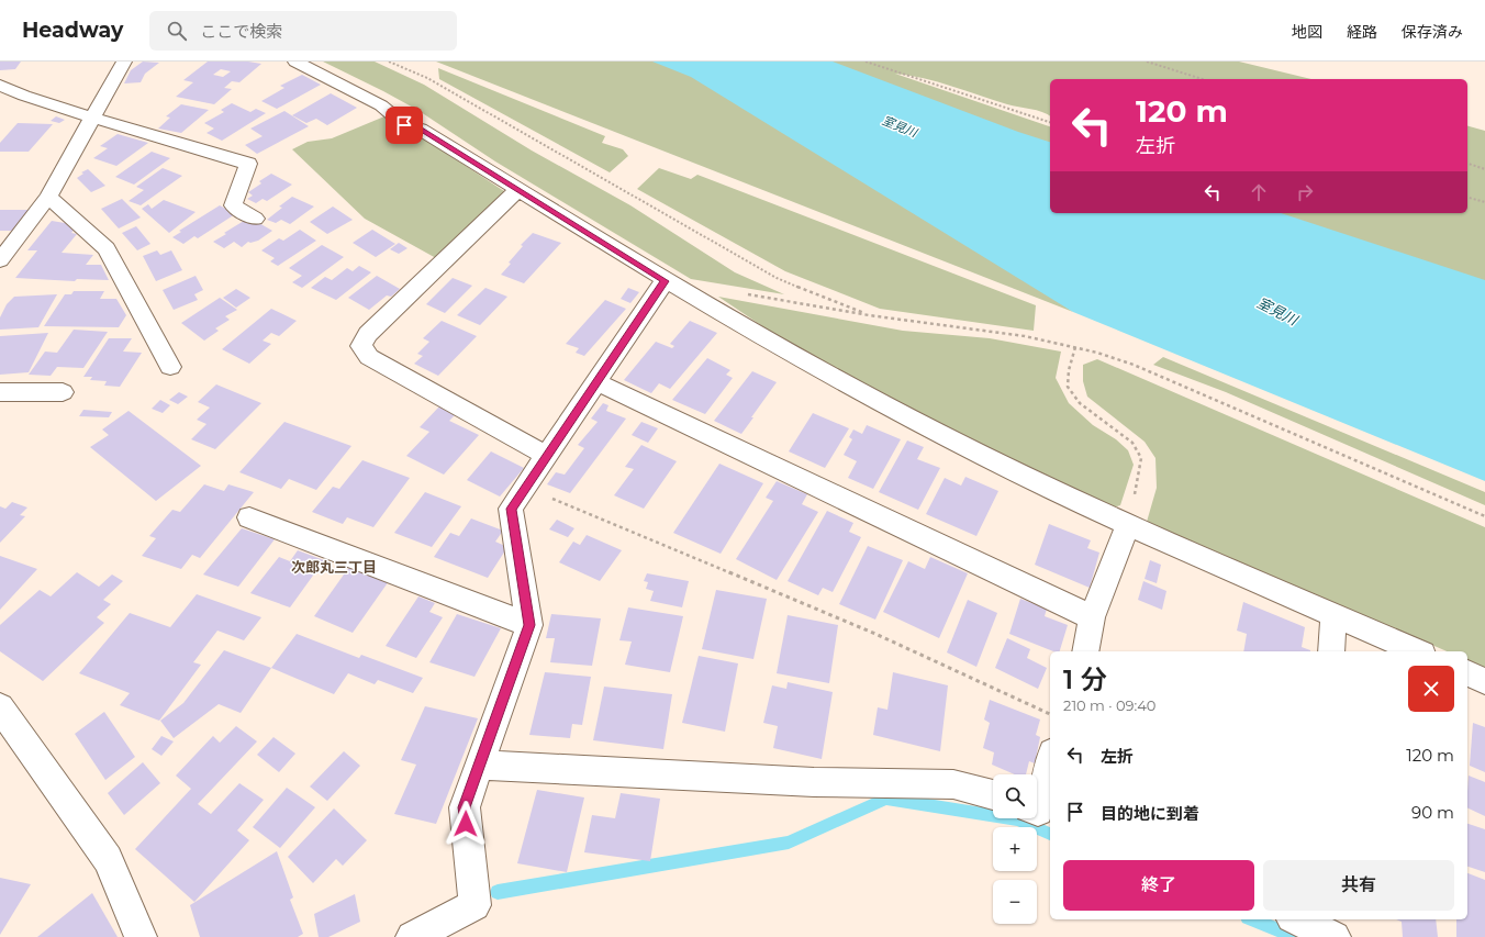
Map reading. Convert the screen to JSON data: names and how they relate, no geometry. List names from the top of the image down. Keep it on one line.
{"districts":["次郎丸三丁目"],"water":["室見川"],"page":{"header":"Headway","search":"ここで検索","nav":["地図","経路","保存済み"],"turn":["120 m","左折"],"heading":["1 分","210 m · 09:40"],"list":[{"name":"左折","value":"120 m"},{"name":"目的地に到着","value":"90 m"}],"map_buttons":["+","−"],"buttons":["終了","共有"]}}
